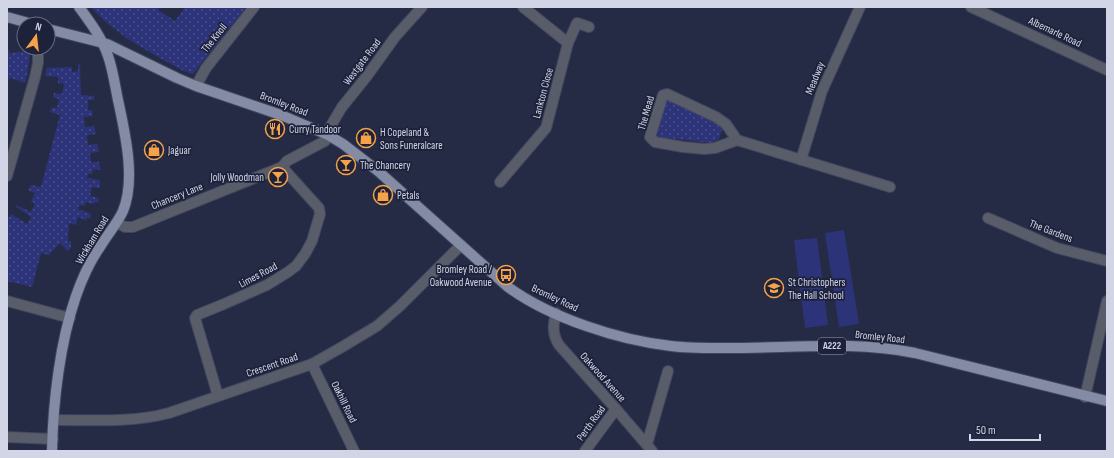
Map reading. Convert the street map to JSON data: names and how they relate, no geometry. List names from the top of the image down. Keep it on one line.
{"streets":{"main road":["Bromley Road","Wickham Road","A222"],"street":["Albemarle Road","The Knoll","Westgate Road","Meadway","Lankton Close","The Mead","Chancery Lane","The Gardens","Limes Road","Crescent Road","Oakwood Avenue","Oakhill Road","Perth Road"]},"crossings":[["The Knoll","Bromley Road"],["Westgate Road","Bromley Road"],["Westgate Road","Chancery Lane"],["Bromley Road","Chancery Lane"],["Bromley Road","Wickham Road"],["Bromley Road","A222"],["Bromley Road","Crescent Road"],["Bromley Road","Oakwood Avenue"],["Chancery Lane","Wickham Road"],["Chancery Lane","Limes Road"],["Wickham Road","A222"],["Wickham Road","Crescent Road"],["Limes Road","Crescent Road"],["Crescent Road","Oakhill Road"],["Oakwood Avenue","Perth Road"]],"places":{"restaurant":["Curry Tandoor"],"shop":["H Copeland & Sons Funeralcare","Jaguar","Petals"],"bar":["The Chancery","Jolly Woodman"],"bus stop":["Bromley Road / Oakwood Avenue"],"school or university":["St Christophers The Hall School"]},"scale_bar":"50 m","north":"top"}
